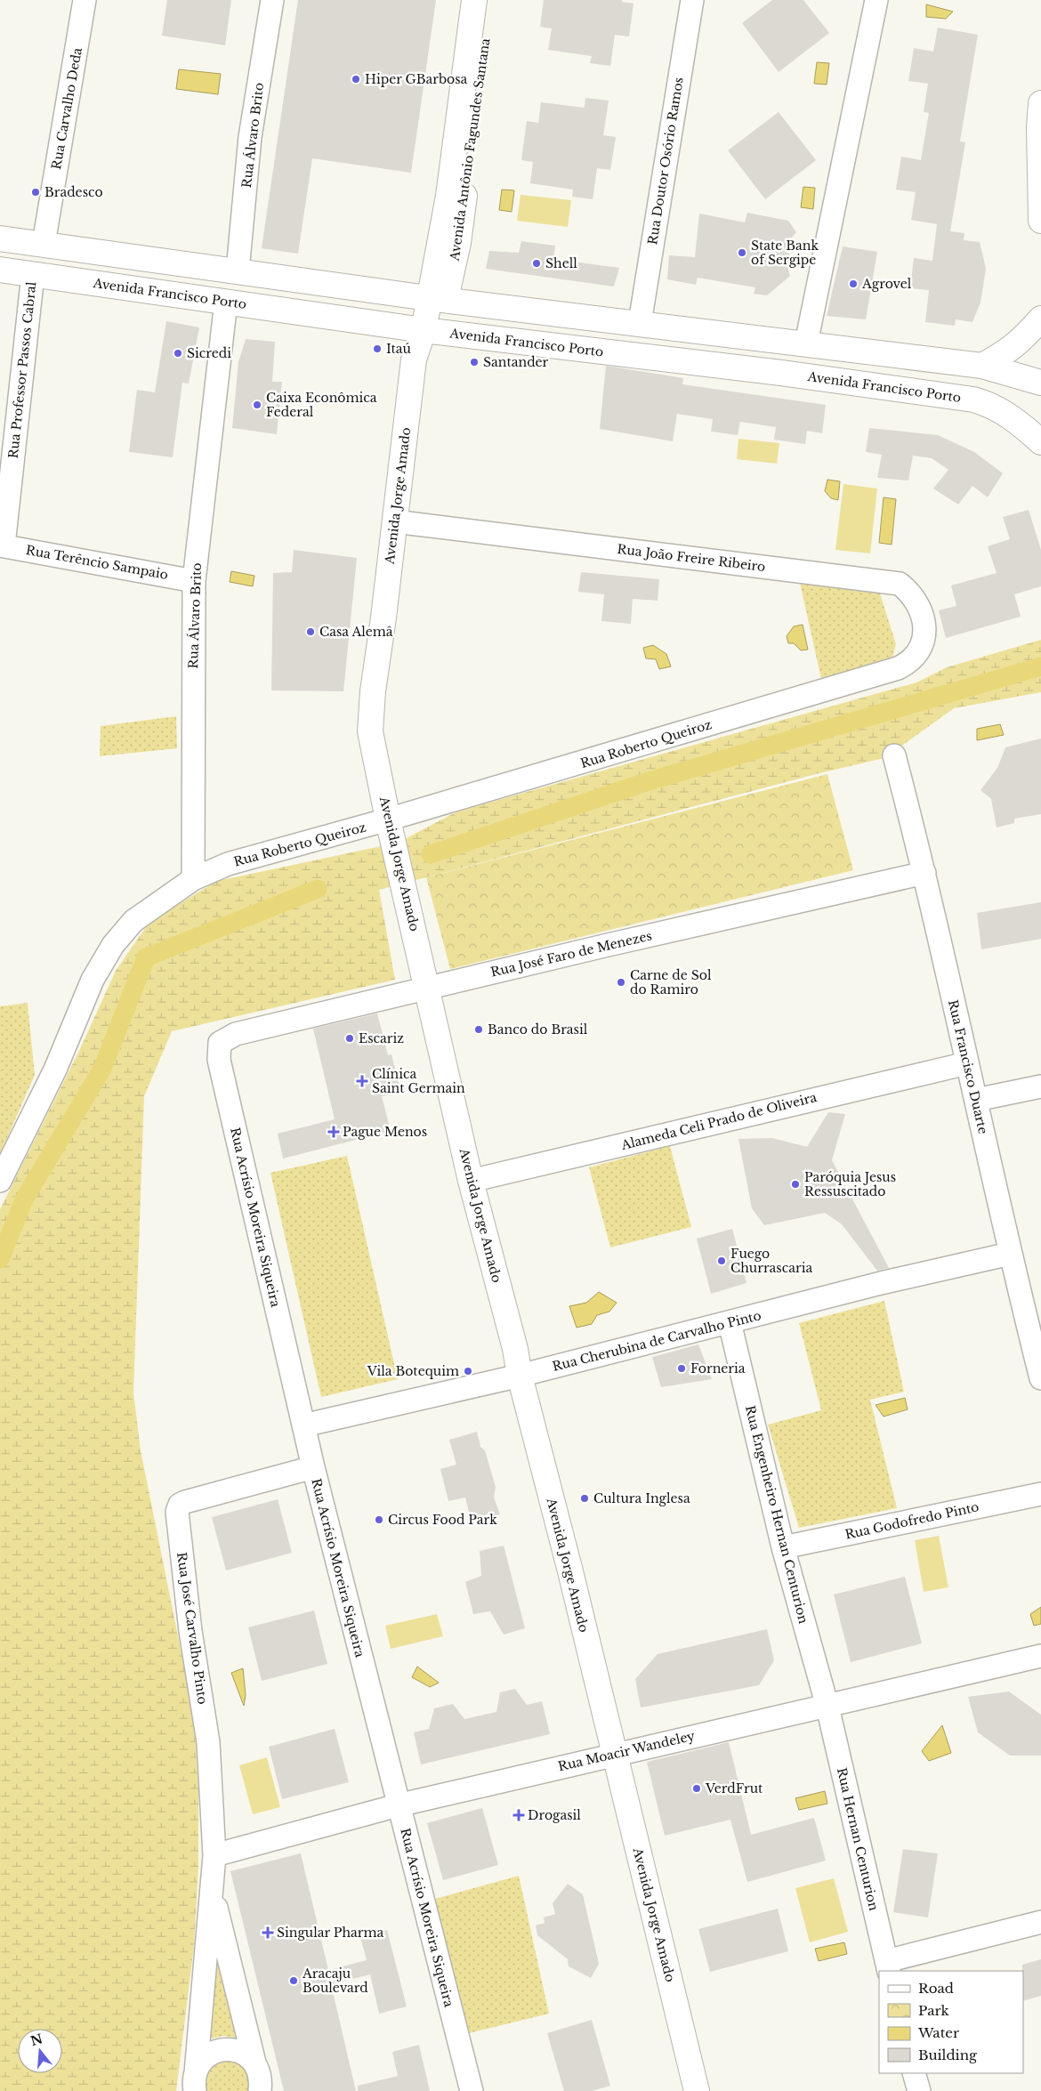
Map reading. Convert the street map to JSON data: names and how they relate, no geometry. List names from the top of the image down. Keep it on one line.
{"streets":{"street":["Rua Carvalho Deda","Rua Álvaro Brito","Avenida Antônio Fagundes Santana","Rua Doutor Osório Ramos","Avenida Francisco Porto","Rua Professor Passos Cabral","Avenida Jorge Amado","Rua João Freire Ribeiro","Rua Terêncio Sampaio","Rua Roberto Queiroz","Rua José Faro de Menezes","Rua Francisco Duarte","Alameda Celi Prado de Oliveira","Rua Acrísio Moreira Siqueira","Rua Cherubina de Carvalho Pinto","Rua Engenheiro Hernan Centurion","Rua Godofredo Pinto","Rua José Carvalho Pinto","Rua Moacir Wandeley","Rua Hernan Centurion"]},"crossings":[["Rua Álvaro Brito","Avenida Francisco Porto"],["Rua Álvaro Brito","Rua Terêncio Sampaio"],["Rua Álvaro Brito","Rua Roberto Queiroz"],["Avenida Antônio Fagundes Santana","Avenida Jorge Amado"],["Avenida Francisco Porto","Rua Professor Passos Cabral"],["Avenida Francisco Porto","Avenida Jorge Amado"],["Rua Professor Passos Cabral","Rua Terêncio Sampaio"],["Avenida Jorge Amado","Rua João Freire Ribeiro"],["Avenida Jorge Amado","Rua Roberto Queiroz"],["Avenida Jorge Amado","Rua José Faro de Menezes"],["Avenida Jorge Amado","Alameda Celi Prado de Oliveira"],["Avenida Jorge Amado","Rua Cherubina de Carvalho Pinto"],["Avenida Jorge Amado","Rua Moacir Wandeley"],["Rua João Freire Ribeiro","Rua Roberto Queiroz"],["Rua José Faro de Menezes","Rua Francisco Duarte"],["Rua José Faro de Menezes","Rua Acrísio Moreira Siqueira"],["Rua Francisco Duarte","Alameda Celi Prado de Oliveira"],["Rua Francisco Duarte","Rua Cherubina de Carvalho Pinto"],["Rua Acrísio Moreira Siqueira","Rua Cherubina de Carvalho Pinto"],["Rua Acrísio Moreira Siqueira","Rua José Carvalho Pinto"],["Rua Acrísio Moreira Siqueira","Rua Moacir Wandeley"],["Rua Cherubina de Carvalho Pinto","Rua Engenheiro Hernan Centurion"],["Rua Engenheiro Hernan Centurion","Rua Godofredo Pinto"],["Rua Engenheiro Hernan Centurion","Rua Moacir Wandeley"],["Rua Engenheiro Hernan Centurion","Rua Hernan Centurion"],["Rua José Carvalho Pinto","Rua Moacir Wandeley"],["Rua Moacir Wandeley","Rua Hernan Centurion"]],"places":{"other":["Hiper GBarbosa","Bradesco","State Bank of Sergipe","Shell","Agrovel","Itaú","Sicredi","Santander","Caixa Econômica Federal","Casa Alemâ","Carne de Sol do Ramiro","Banco do Brasil","Escariz","Paróquia Jesus Ressuscitado","Fuego Churrascaria","Forneria","Vila Botequim","Cultura Inglesa","Circus Food Park","VerdFrut","Aracaju Boulevard"],"health":["Clínica Saint Germain","Pague Menos","Drogasil","Singular Pharma"]},"legend":["Road","Park","Water","Building"],"north":"top"}
